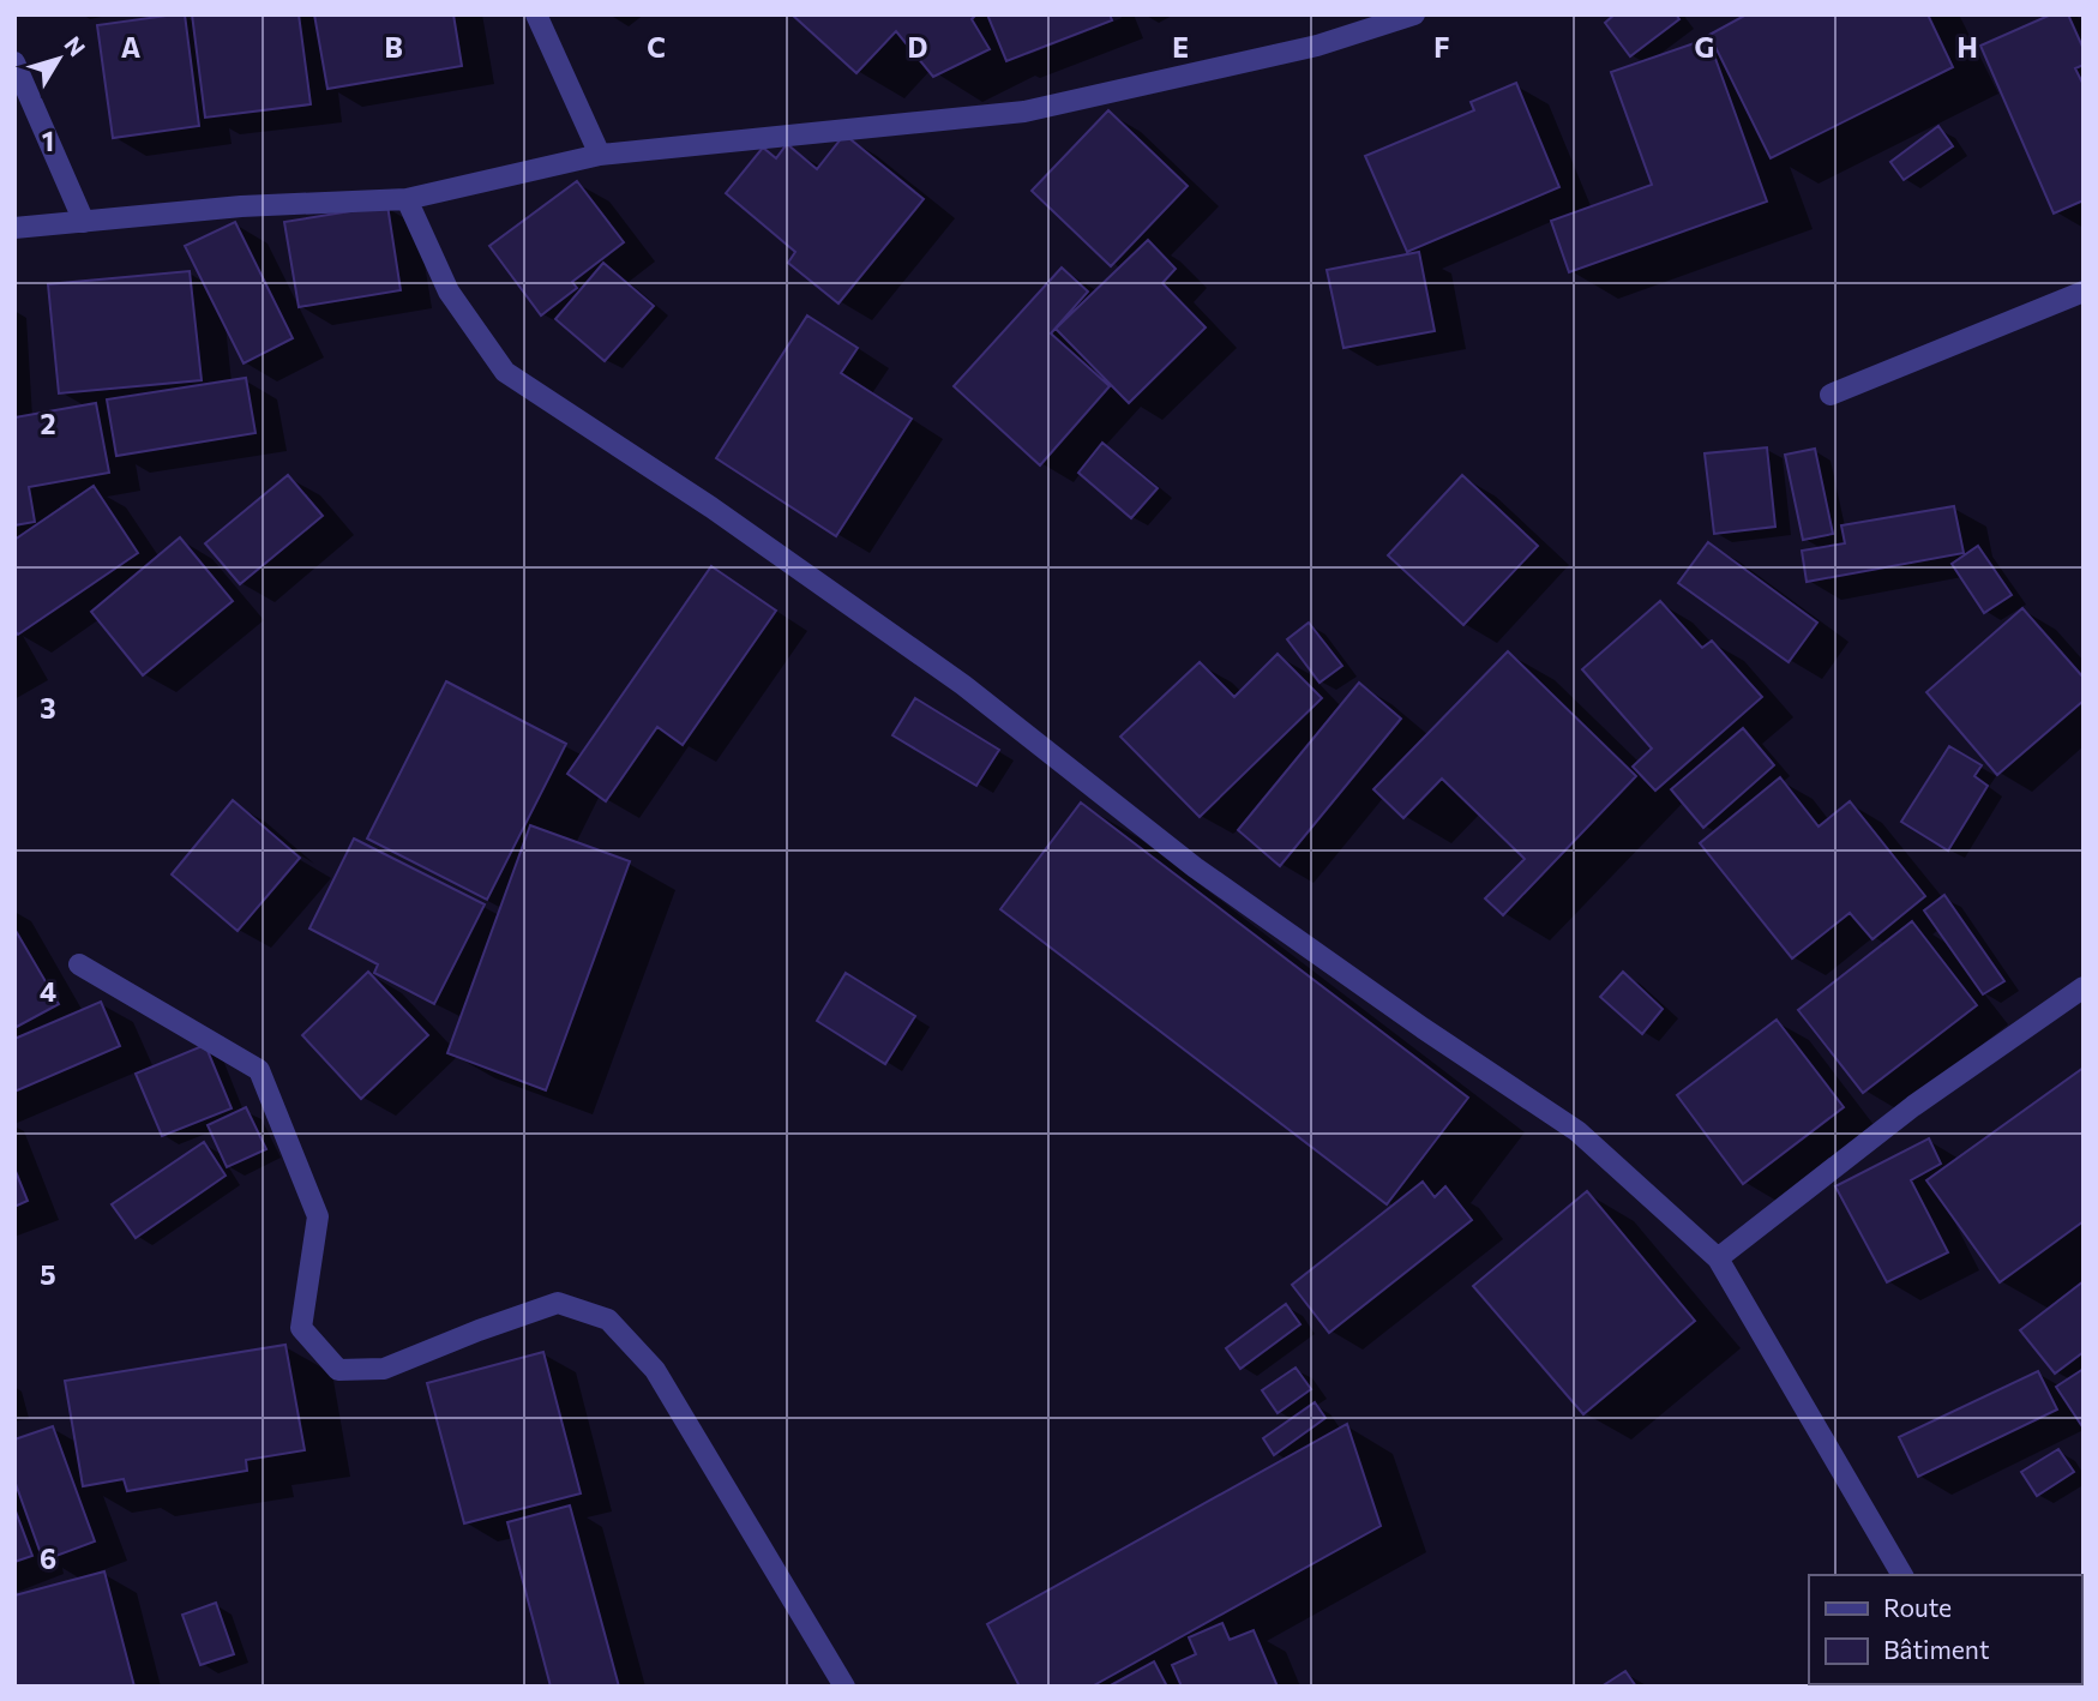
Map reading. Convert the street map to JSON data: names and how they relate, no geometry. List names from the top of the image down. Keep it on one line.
{"legend":["Route","Bâtiment"],"north":"top right","grid":{"columns":["A","B","C","D","E","F","G","H"],"rows":["1","2","3","4","5","6"]}}
